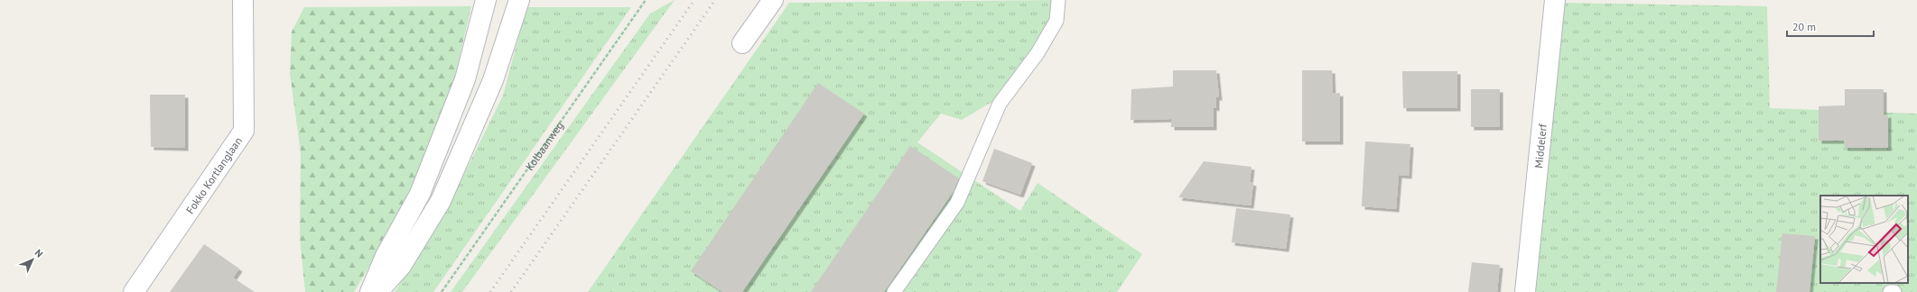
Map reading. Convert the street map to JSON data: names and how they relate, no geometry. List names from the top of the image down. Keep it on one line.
{"streets":{"street":["Middelerf","Fokko Kortlanglaan"],"path":["Kolbaanweg"]},"scale_bar":"20 m","north":"top right"}
